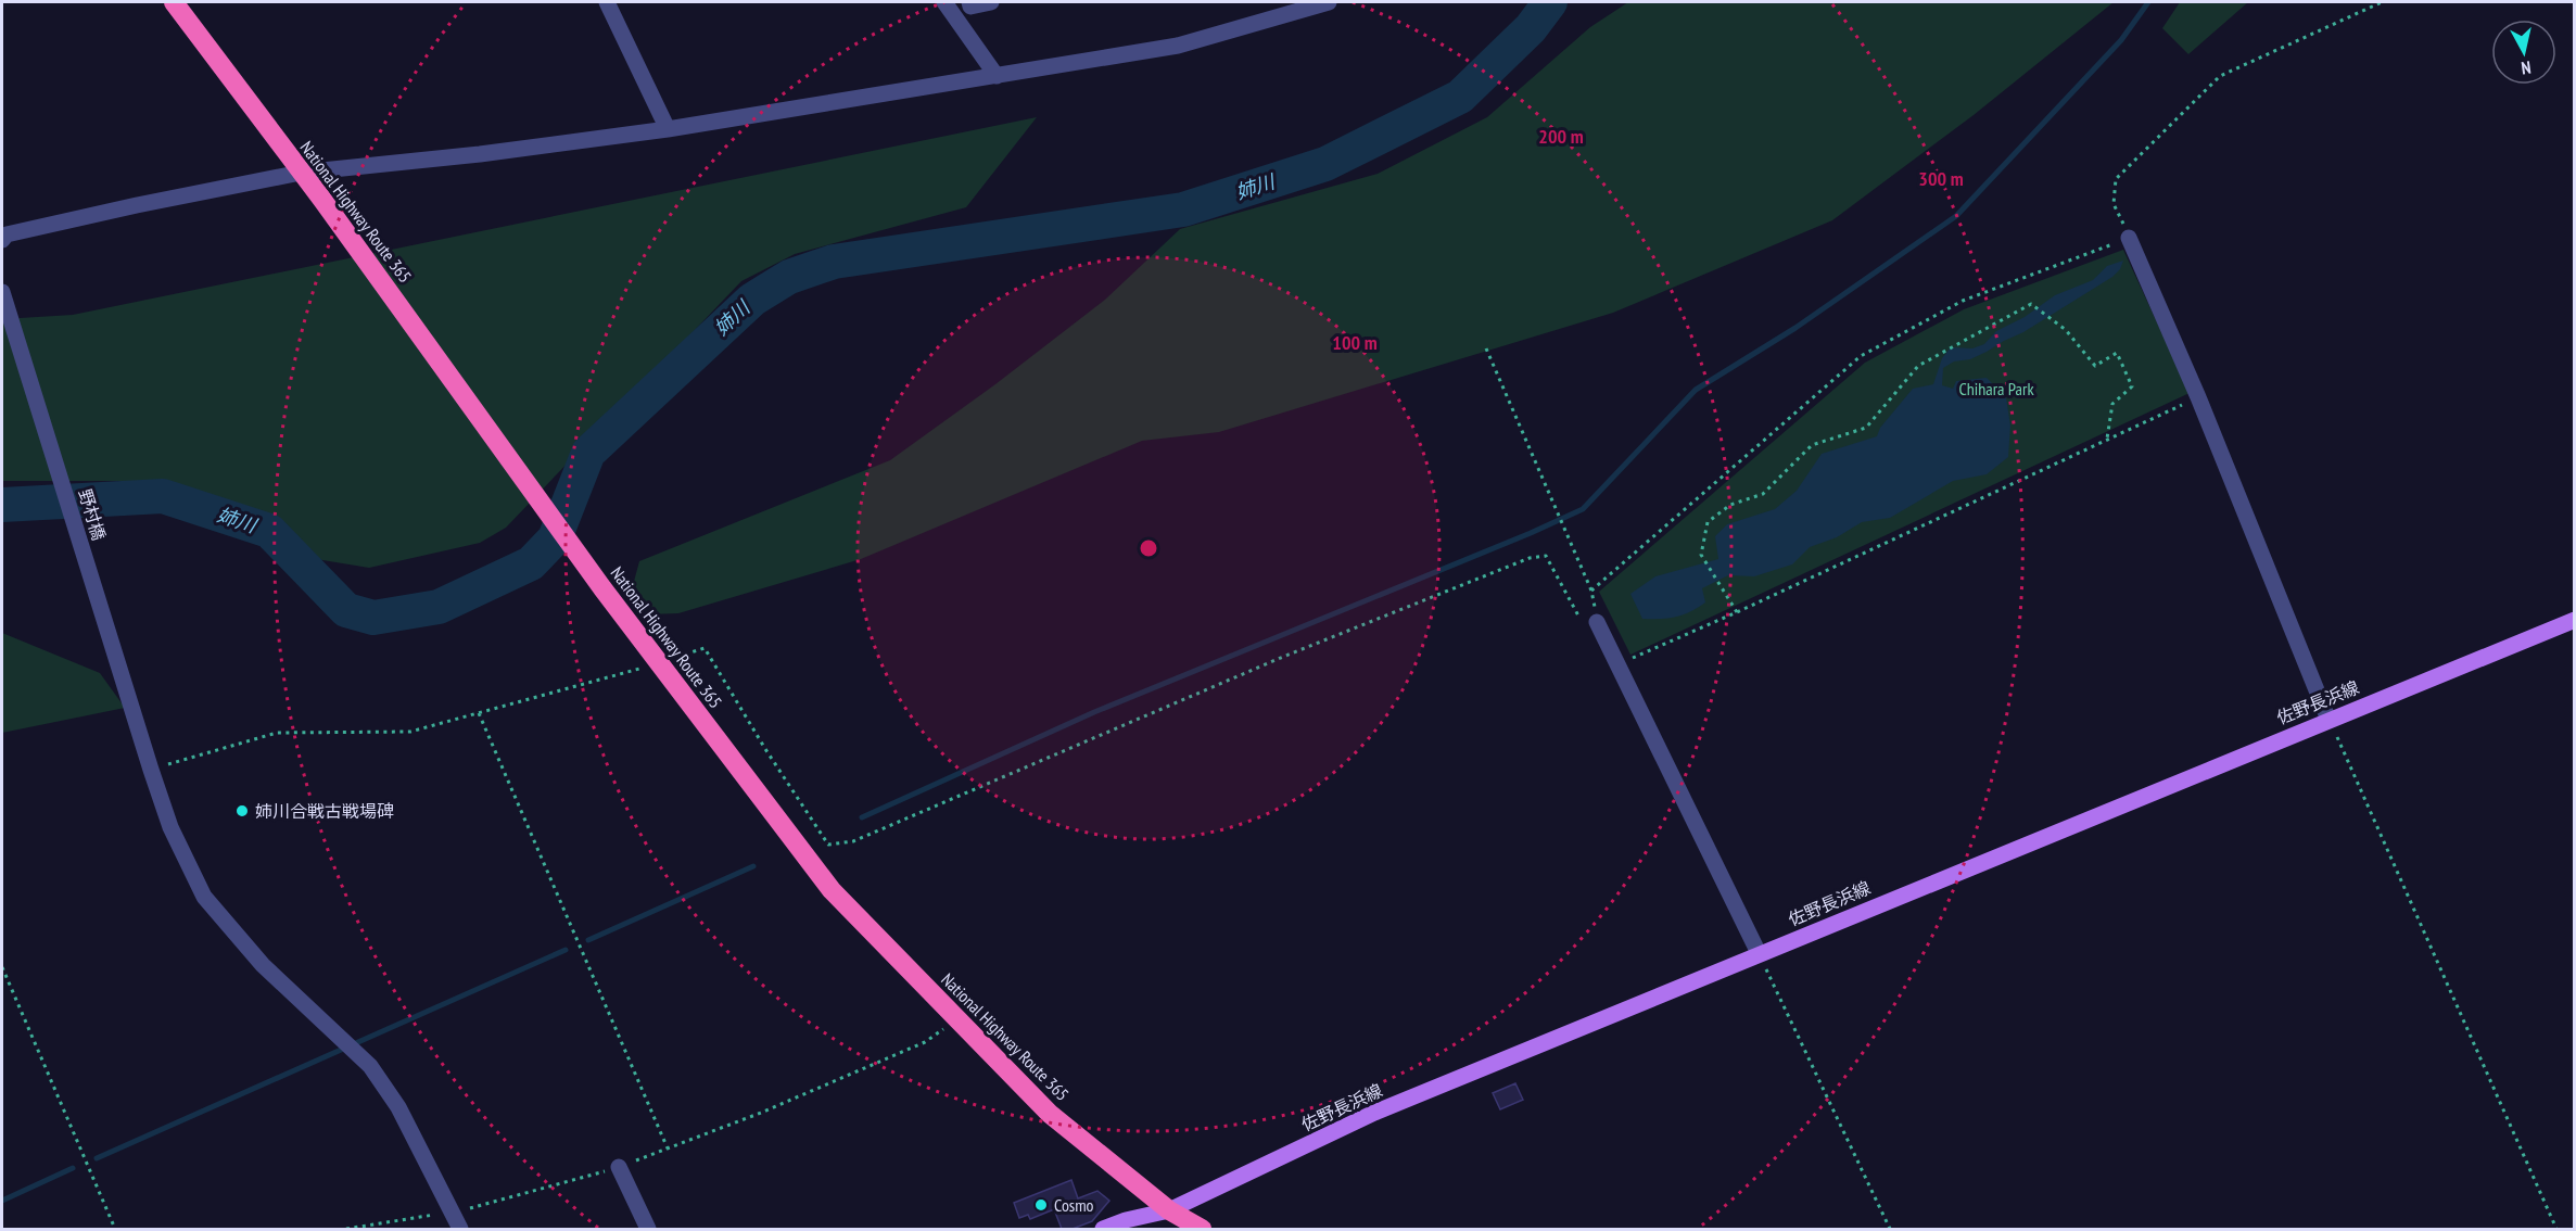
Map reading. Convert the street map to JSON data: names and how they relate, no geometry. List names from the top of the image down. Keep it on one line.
{"streets":{"highway":["National Highway Route 365"],"main road":["佐野長浜線"],"street":["野村橋"]},"crossings":[["National Highway Route 365","佐野長浜線"]],"water":["姉川"],"parks":["Chihara Park"],"places":["姉川合戦古戦場碑","Cosmo"],"north":"bottom","rings":["200 m","300 m","100 m"]}
